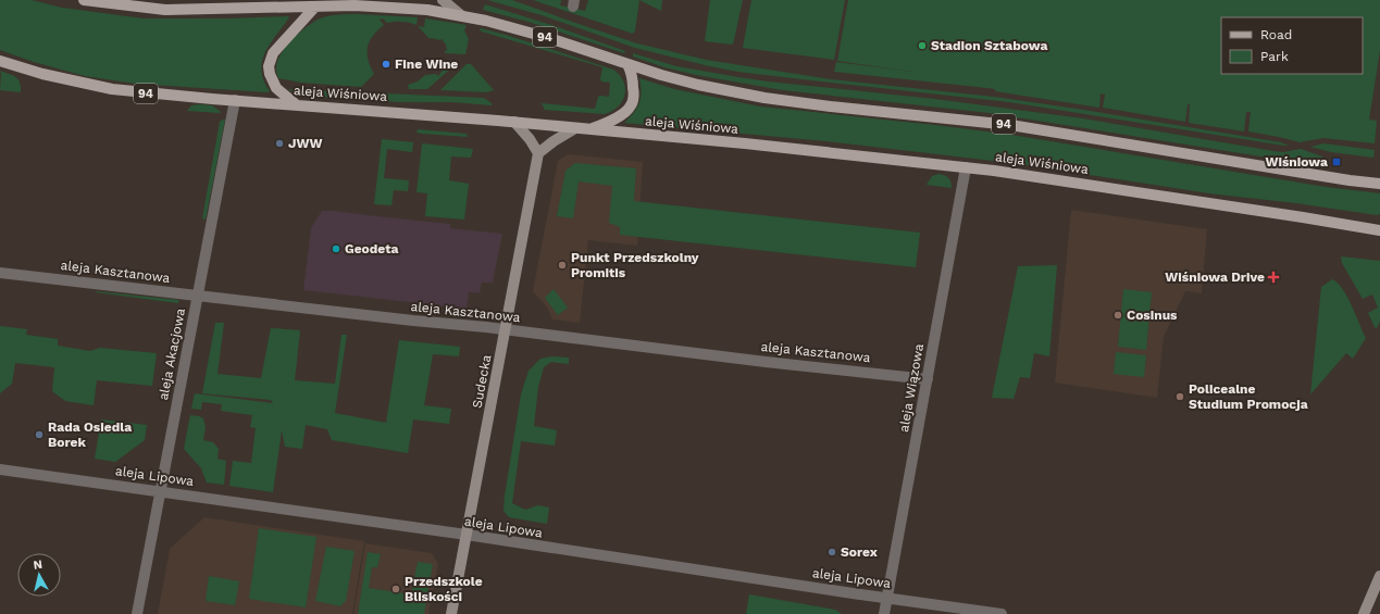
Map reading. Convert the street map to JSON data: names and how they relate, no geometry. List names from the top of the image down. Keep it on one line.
{"streets":{"main road":["94","aleja Wiśniowa"],"street":["aleja Kasztanowa","aleja Akacjowa","Sudecka","aleja Wiązowa","aleja Lipowa"]},"crossings":[["aleja Wiśniowa","aleja Akacjowa"],["aleja Wiśniowa","aleja Wiązowa"],["aleja Kasztanowa","aleja Akacjowa"],["aleja Kasztanowa","Sudecka"],["aleja Kasztanowa","aleja Wiązowa"],["aleja Akacjowa","aleja Lipowa"],["Sudecka","aleja Lipowa"],["aleja Wiązowa","aleja Lipowa"]],"places":{"other":["Stadion Sztabowa","Fine Wine","JWW","Geodeta","Punkt Przedszkolny Promitis","Cosinus","Policealne Studium Promocja","Rada Osiedla Borek","Sorex","Przedszkole Bliskości"],"transit":["Wiśniowa"],"health":["Wiśniowa Drive"]},"legend":["Road","Park"],"north":"top"}
